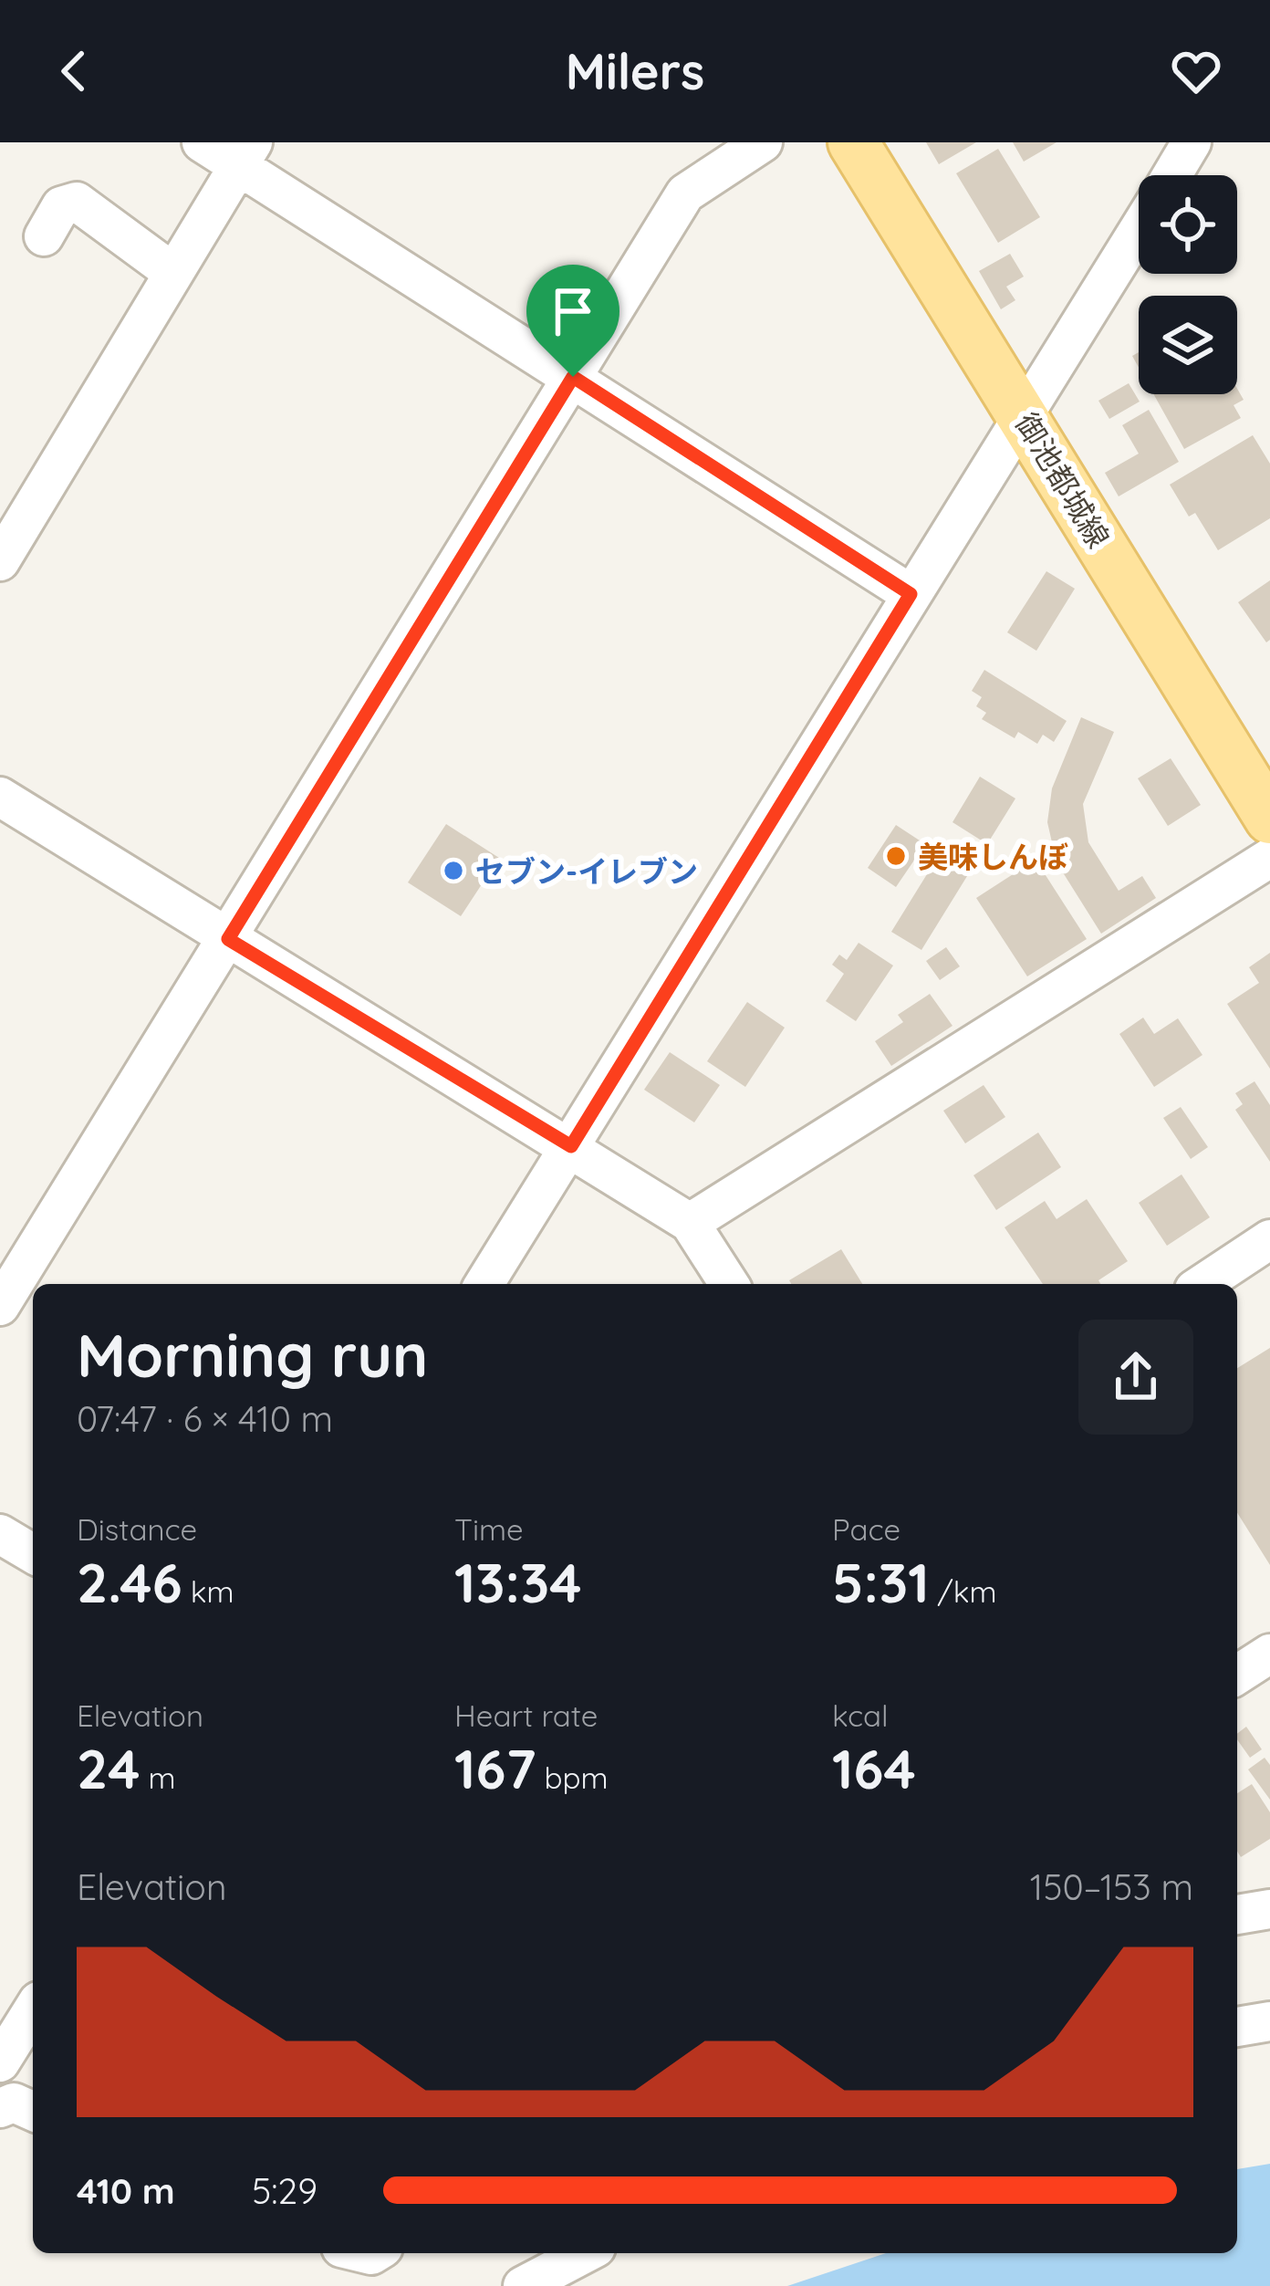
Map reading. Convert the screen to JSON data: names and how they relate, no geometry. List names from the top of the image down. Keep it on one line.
{"streets":{"main road":["御池都城線"]},"places":["美味しんぼ","セブン-イレブン"],"page":{"header":"Milers","heading":["Morning run","07:47 · 6 × 410 m"],"stats":[["Distance","2.46 km"],["Time","13:34"],["Pace","5:31 /km"],["Elevation","24 m"],["Heart rate","167 bpm"],["kcal","164"]],"chart":["Elevation","150–153 m"],"list":[{"name":"410 m","note":"5:29"}]}}
